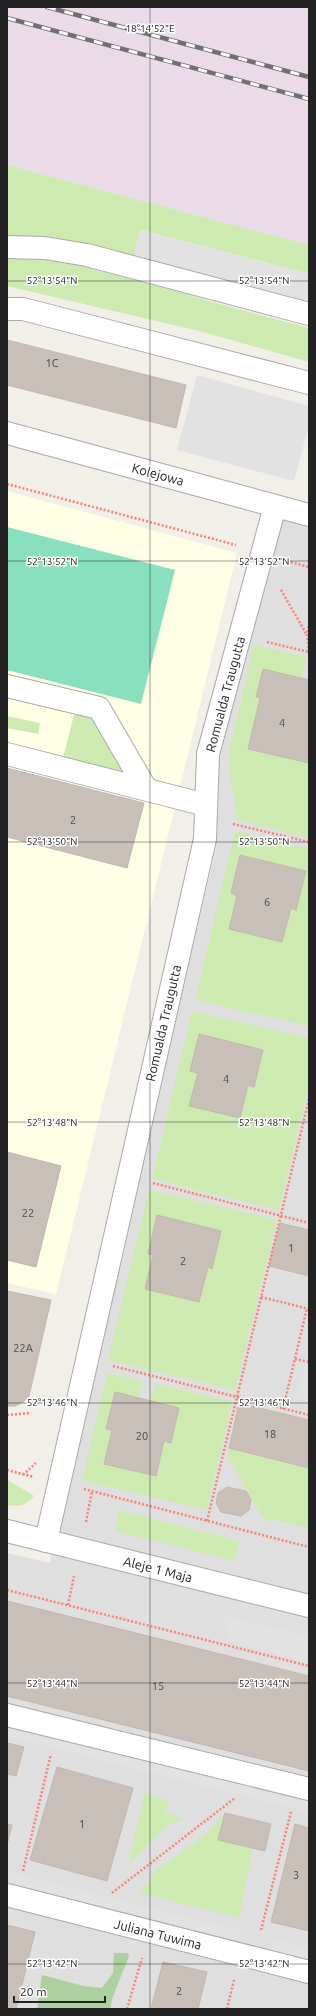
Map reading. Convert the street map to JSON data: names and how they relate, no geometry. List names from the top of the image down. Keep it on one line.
{"streets":{"street":["Kolejowa","Romualda Traugutta","Aleje 1 Maja","Juliana Tuwima"]},"crossings":[["Kolejowa","Romualda Traugutta"],["Romualda Traugutta","Aleje 1 Maja"]],"house_numbers":["1C","4","2","6","4","22","1","2","22A","18","20","15","1","3","2"],"scale_bar":"20 m","coordinates":["18°14'52\"E","52°13'54\"N","52°13'52\"N","52°13'50\"N","52°13'48\"N","52°13'46\"N","52°13'44\"N","52°13'42\"N"]}
